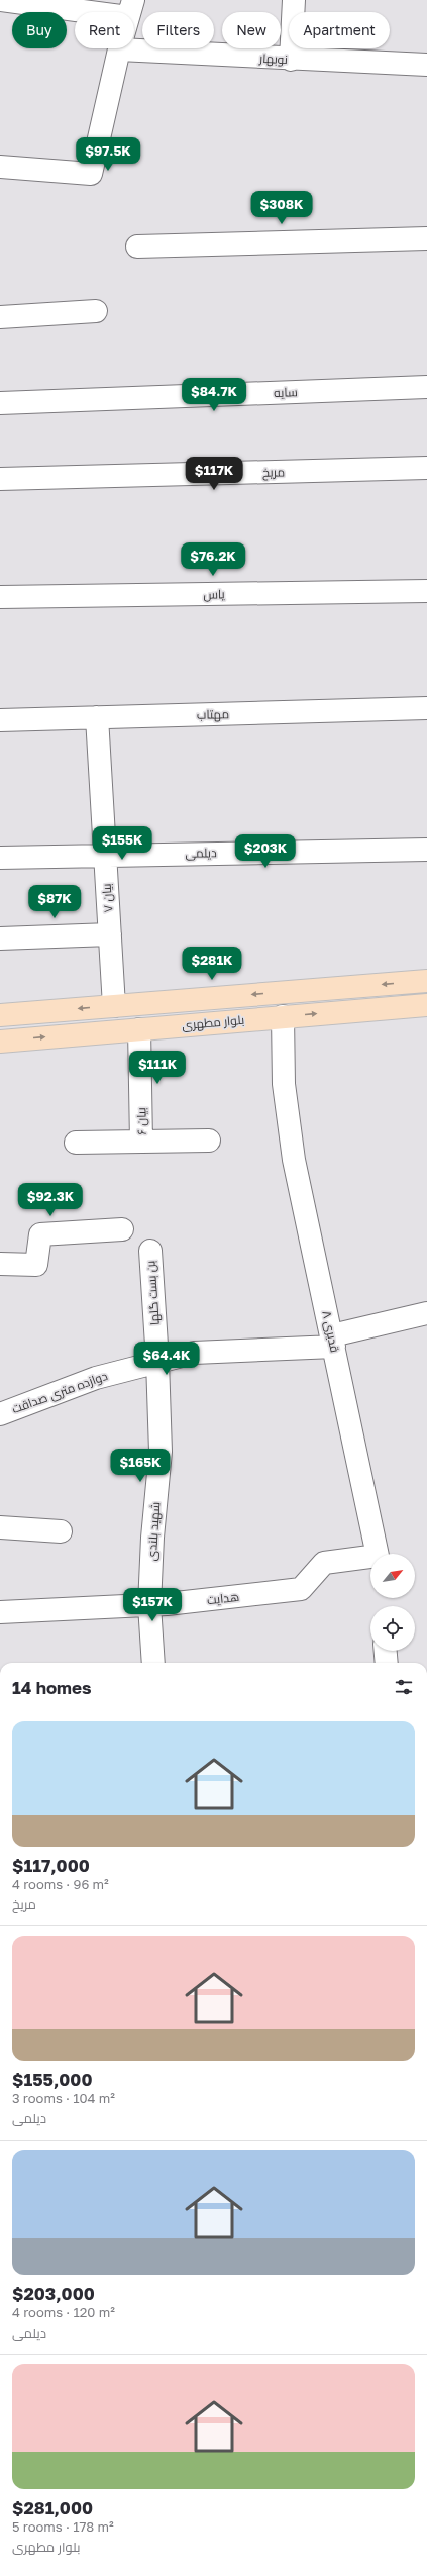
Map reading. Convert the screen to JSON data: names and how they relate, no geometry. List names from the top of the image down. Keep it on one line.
{"streets":{"main road":["بلوار مطهری"],"street":["نوبهار","سایه","مریخ","یاس","مهتاب","دیلمی","بیان ۷","بیان ۶","بن بست گلها","قدیری ۸","دوازده متری صداقت","شهید بلندی","هدایت"]},"crossings":[["مهتاب","بیان ۷"],["دیلمی","بیان ۷"],["بیان ۷","بلوار مطهری"],["بلوار مطهری","بیان ۶"],["بلوار مطهری","قدیری ۸"],["بن بست گلها","دوازده متری صداقت"],["بن بست گلها","شهید بلندی"],["قدیری ۸","دوازده متری صداقت"],["قدیری ۸","هدایت"],["دوازده متری صداقت","شهید بلندی"],["شهید بلندی","هدایت"]],"north":"top right","page":{"chip":["Buy","Rent","Filters","New","Apartment"],"price":["$97.5K","$308K","$84.7K","$117K","$76.2K","$155K","$203K","$87K","$281K","$111K","$92.3K","$64.4K","$165K","$157K"],"heading":"14 homes","list":[{"name":"$117,000","note":"4 rooms · 96 m² · مریخ"},{"name":"$155,000","note":"3 rooms · 104 m² · دیلمی"},{"name":"$203,000","note":"4 rooms · 120 m² · دیلمی"},{"name":"$281,000","note":"5 rooms · 178 m² · بلوار مطهری"}]}}
